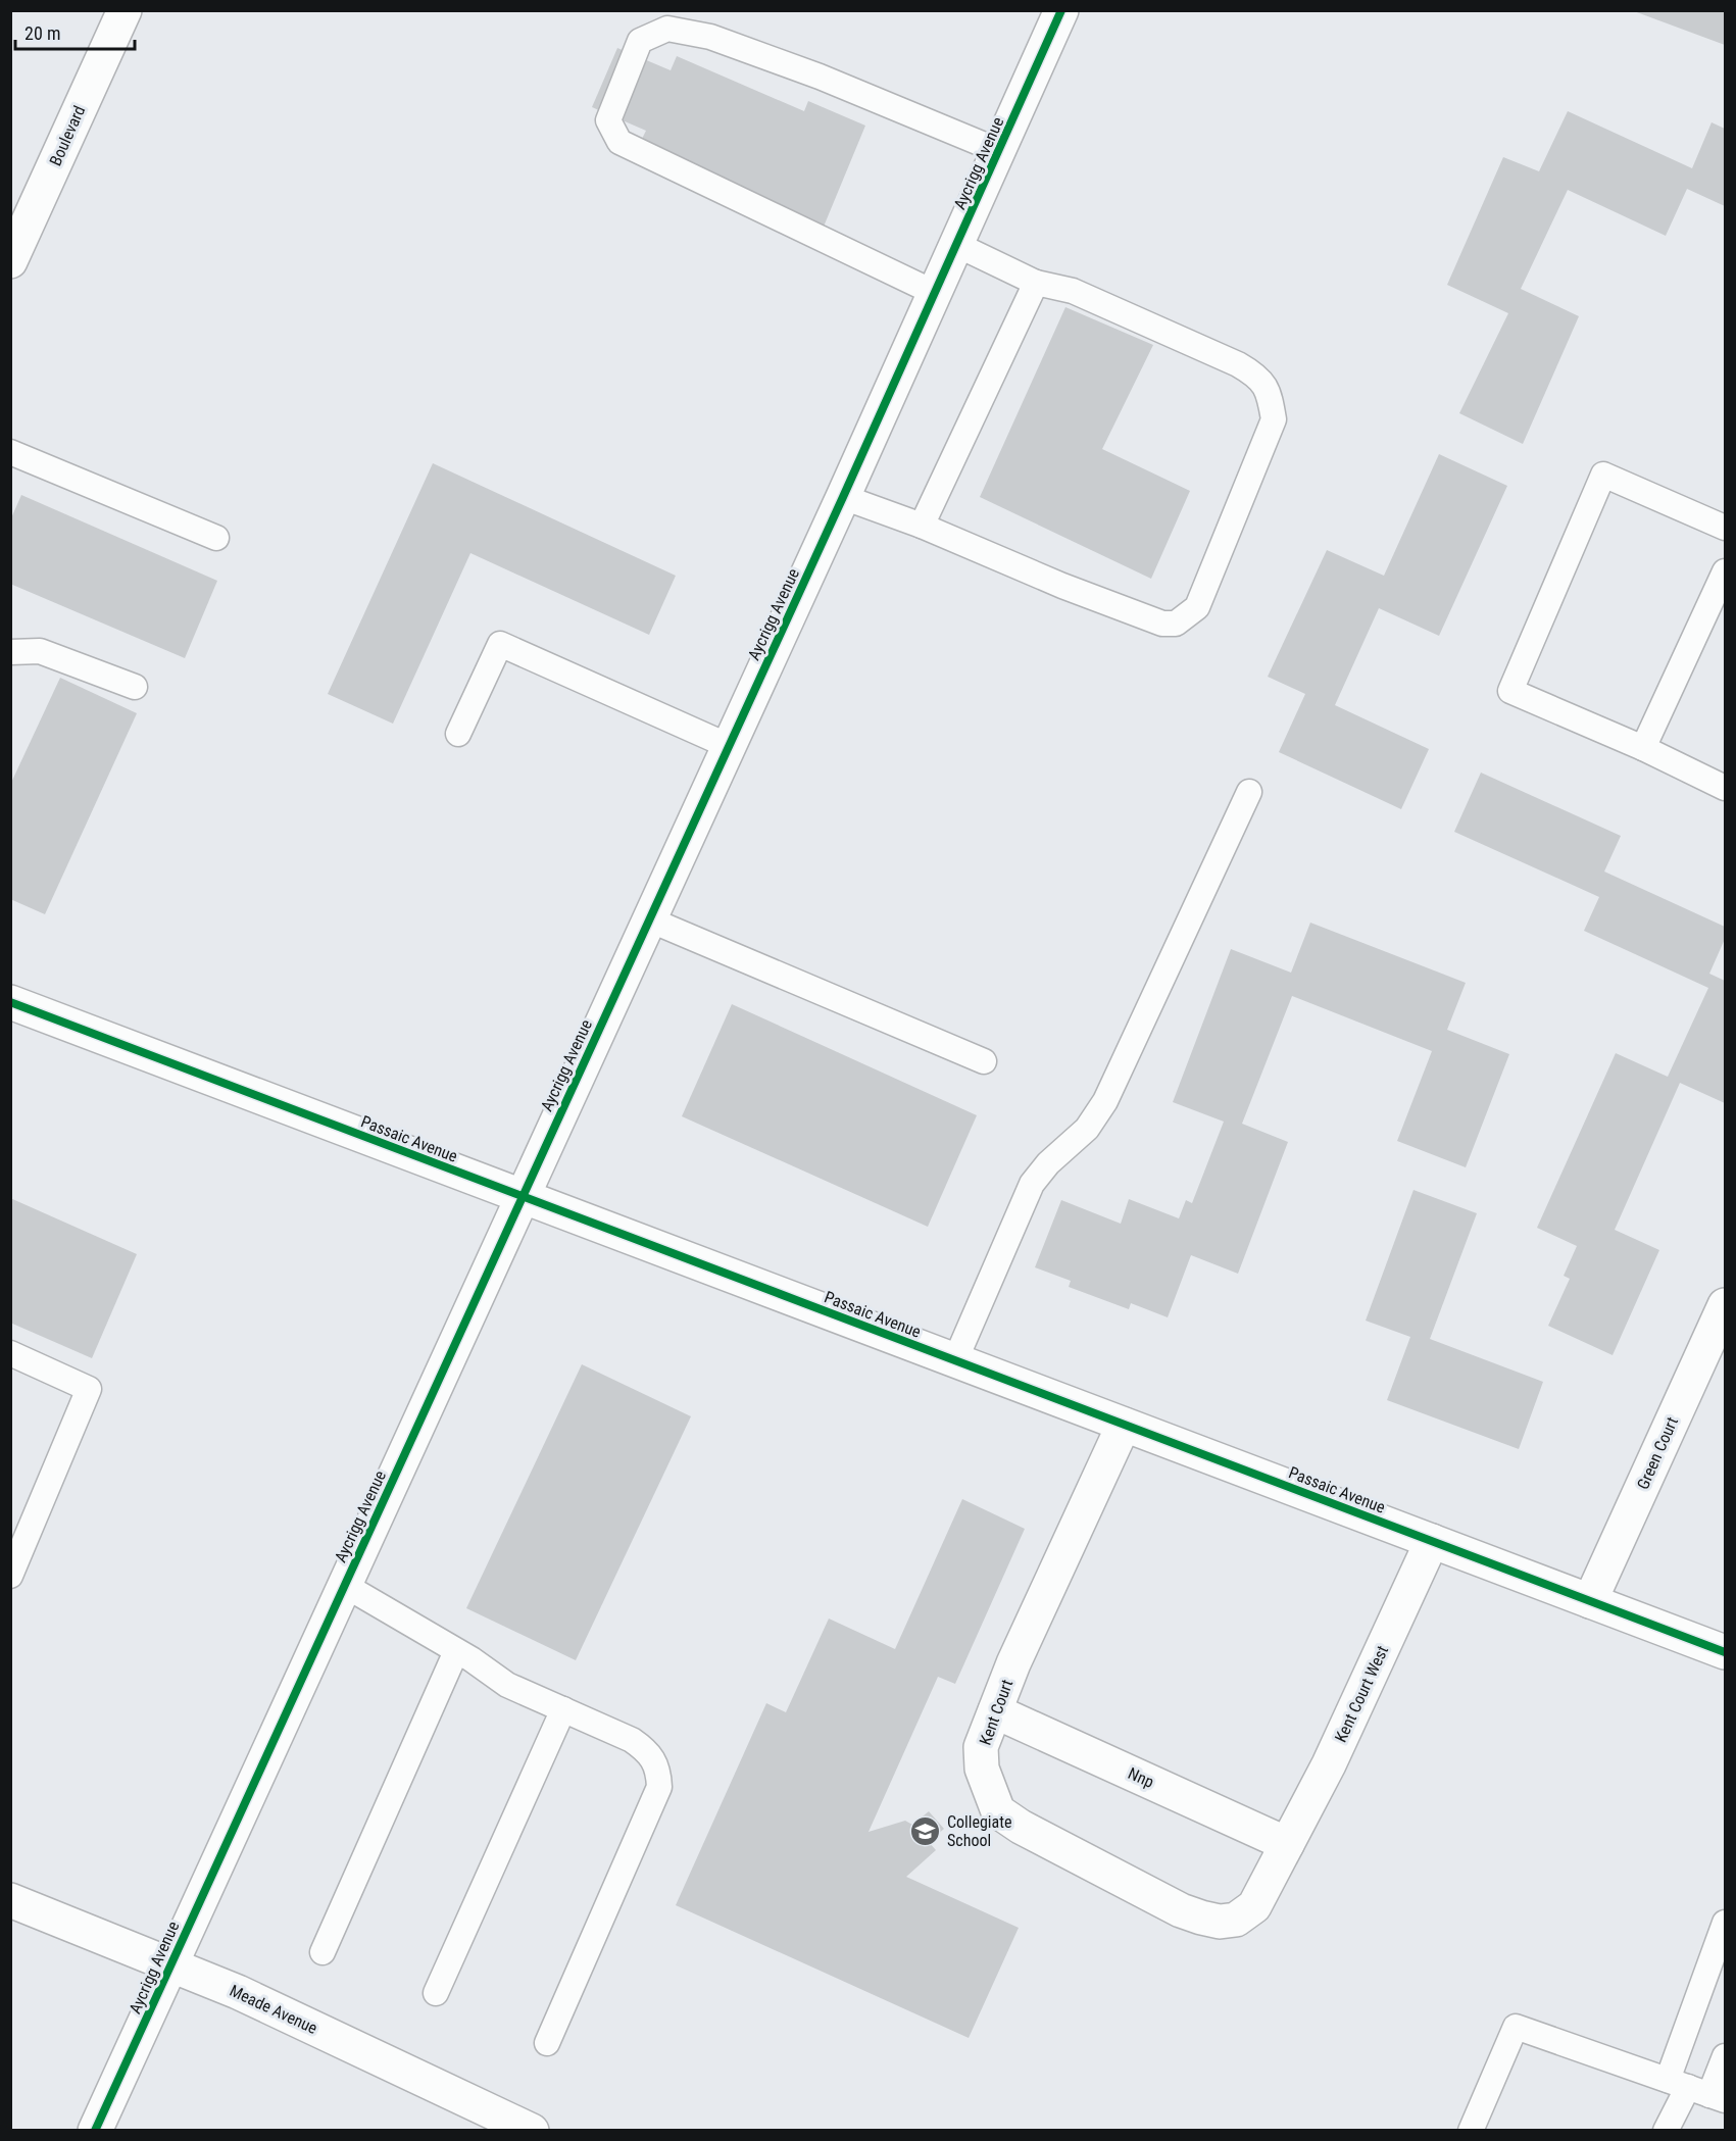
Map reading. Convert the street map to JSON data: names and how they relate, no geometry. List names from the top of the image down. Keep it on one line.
{"streets":{"street":["Boulevard","Aycrigg Avenue","Passaic Avenue","Green Court","Kent Court West","Kent Court","Nnp","Meade Avenue"]},"crossings":[["Aycrigg Avenue","Passaic Avenue"],["Aycrigg Avenue","Meade Avenue"],["Passaic Avenue","Green Court"],["Passaic Avenue","Kent Court West"],["Passaic Avenue","Kent Court"],["Kent Court West","Kent Court"],["Kent Court West","Nnp"],["Kent Court","Nnp"]],"places":{"school or university":["Collegiate School"]},"scale_bar":"20 m"}
